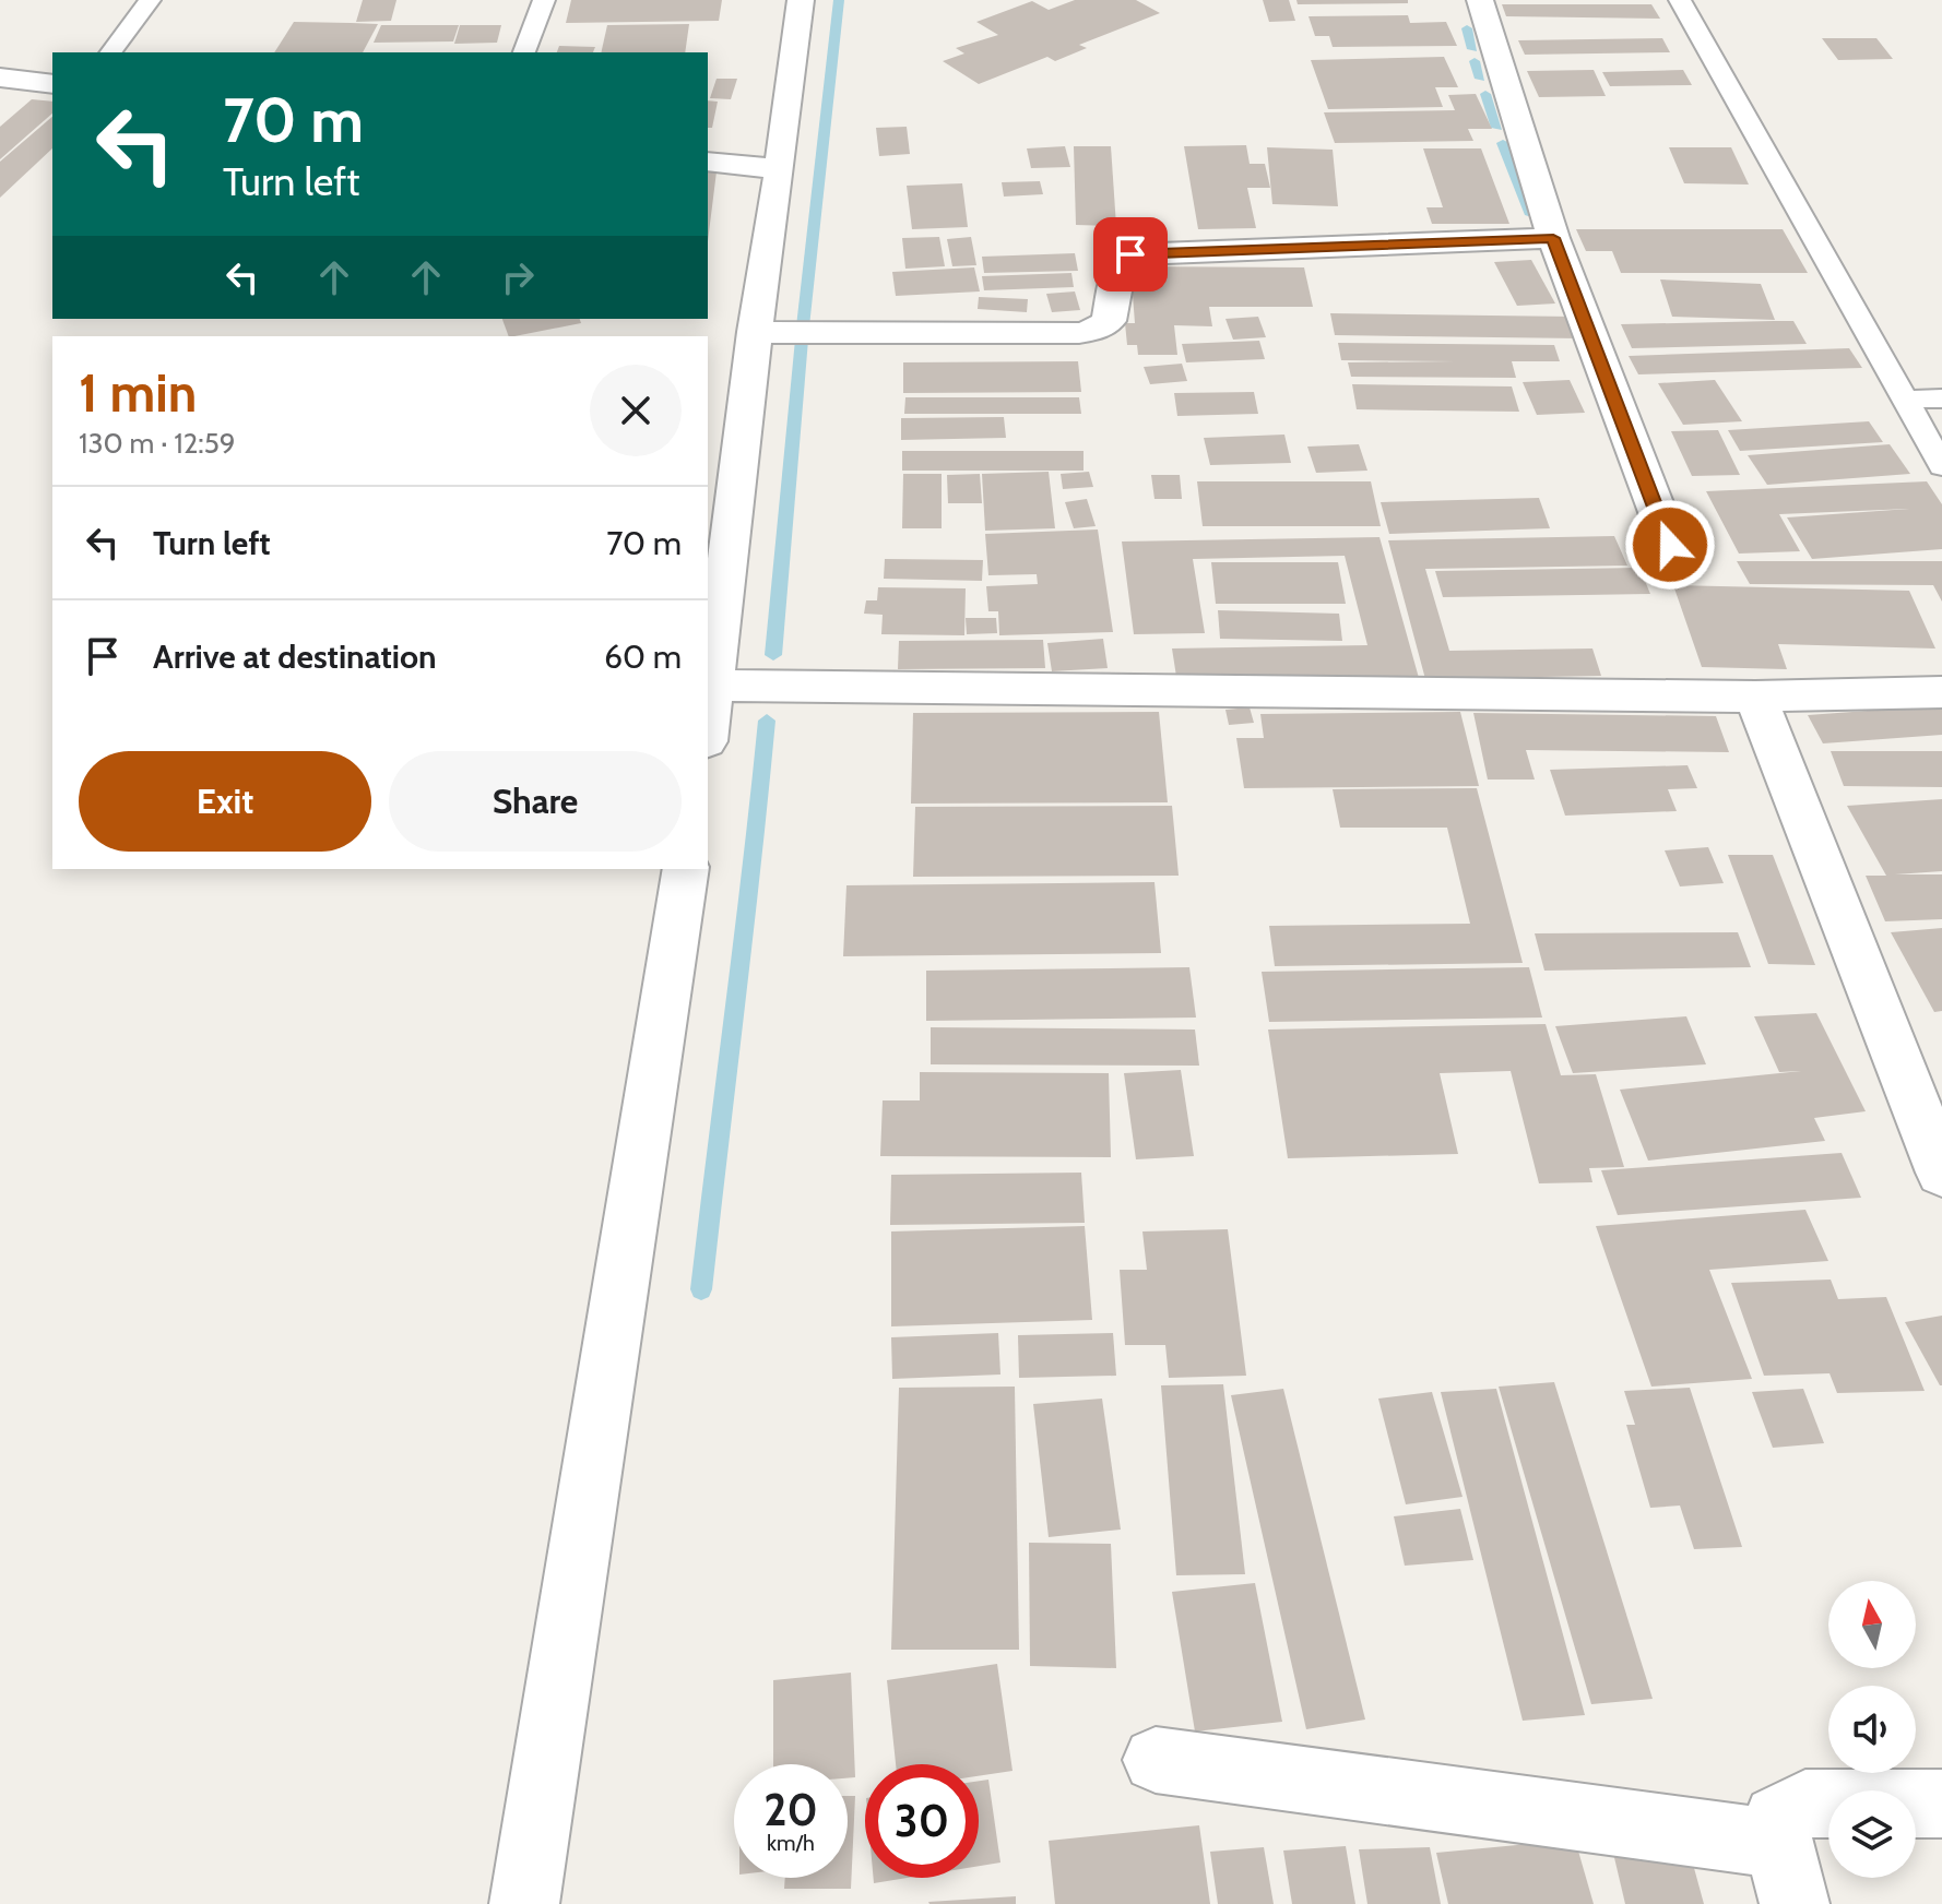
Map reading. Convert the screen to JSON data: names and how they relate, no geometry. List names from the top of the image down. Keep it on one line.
{"north":"top","page":{"turn":["70 m","Turn left"],"heading":["1 min","130 m · 12:59"],"list":[{"name":"Turn left","value":"70 m"},{"name":"Arrive at destination","value":"60 m"}],"buttons":["Exit","Share"],"speed":"20 km/h","limit":"30"}}
